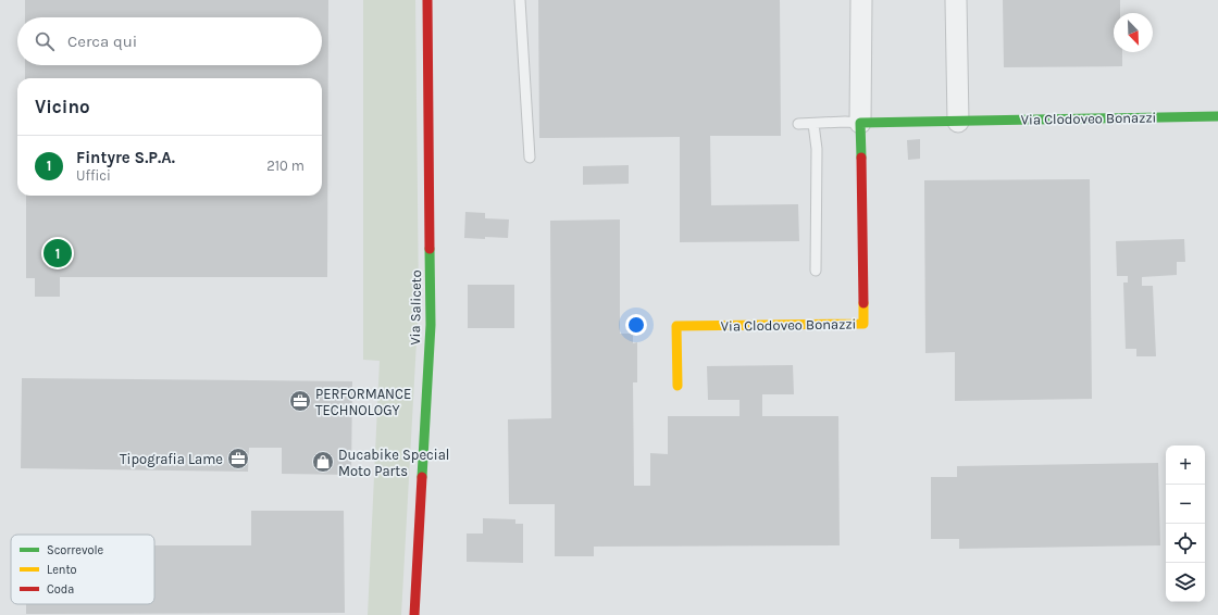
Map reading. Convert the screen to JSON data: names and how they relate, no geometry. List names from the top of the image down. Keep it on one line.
{"streets":{"street":["Via Clodoveo Bonazzi","Via Saliceto"]},"places":{"office":["PERFORMANCE TECHNOLOGY","Tipografia Lame"],"shop":["Ducabike Special Moto Parts"]},"legend":["Scorrevole","Lento","Coda"],"north":"bottom right","page":{"search":"Cerca qui","heading":"Vicino","list":[{"mark":"1","name":"Fintyre S.P.A.","note":"Uffici","value":"210 m"}],"pins":"1","map_buttons":["+","−"]}}
